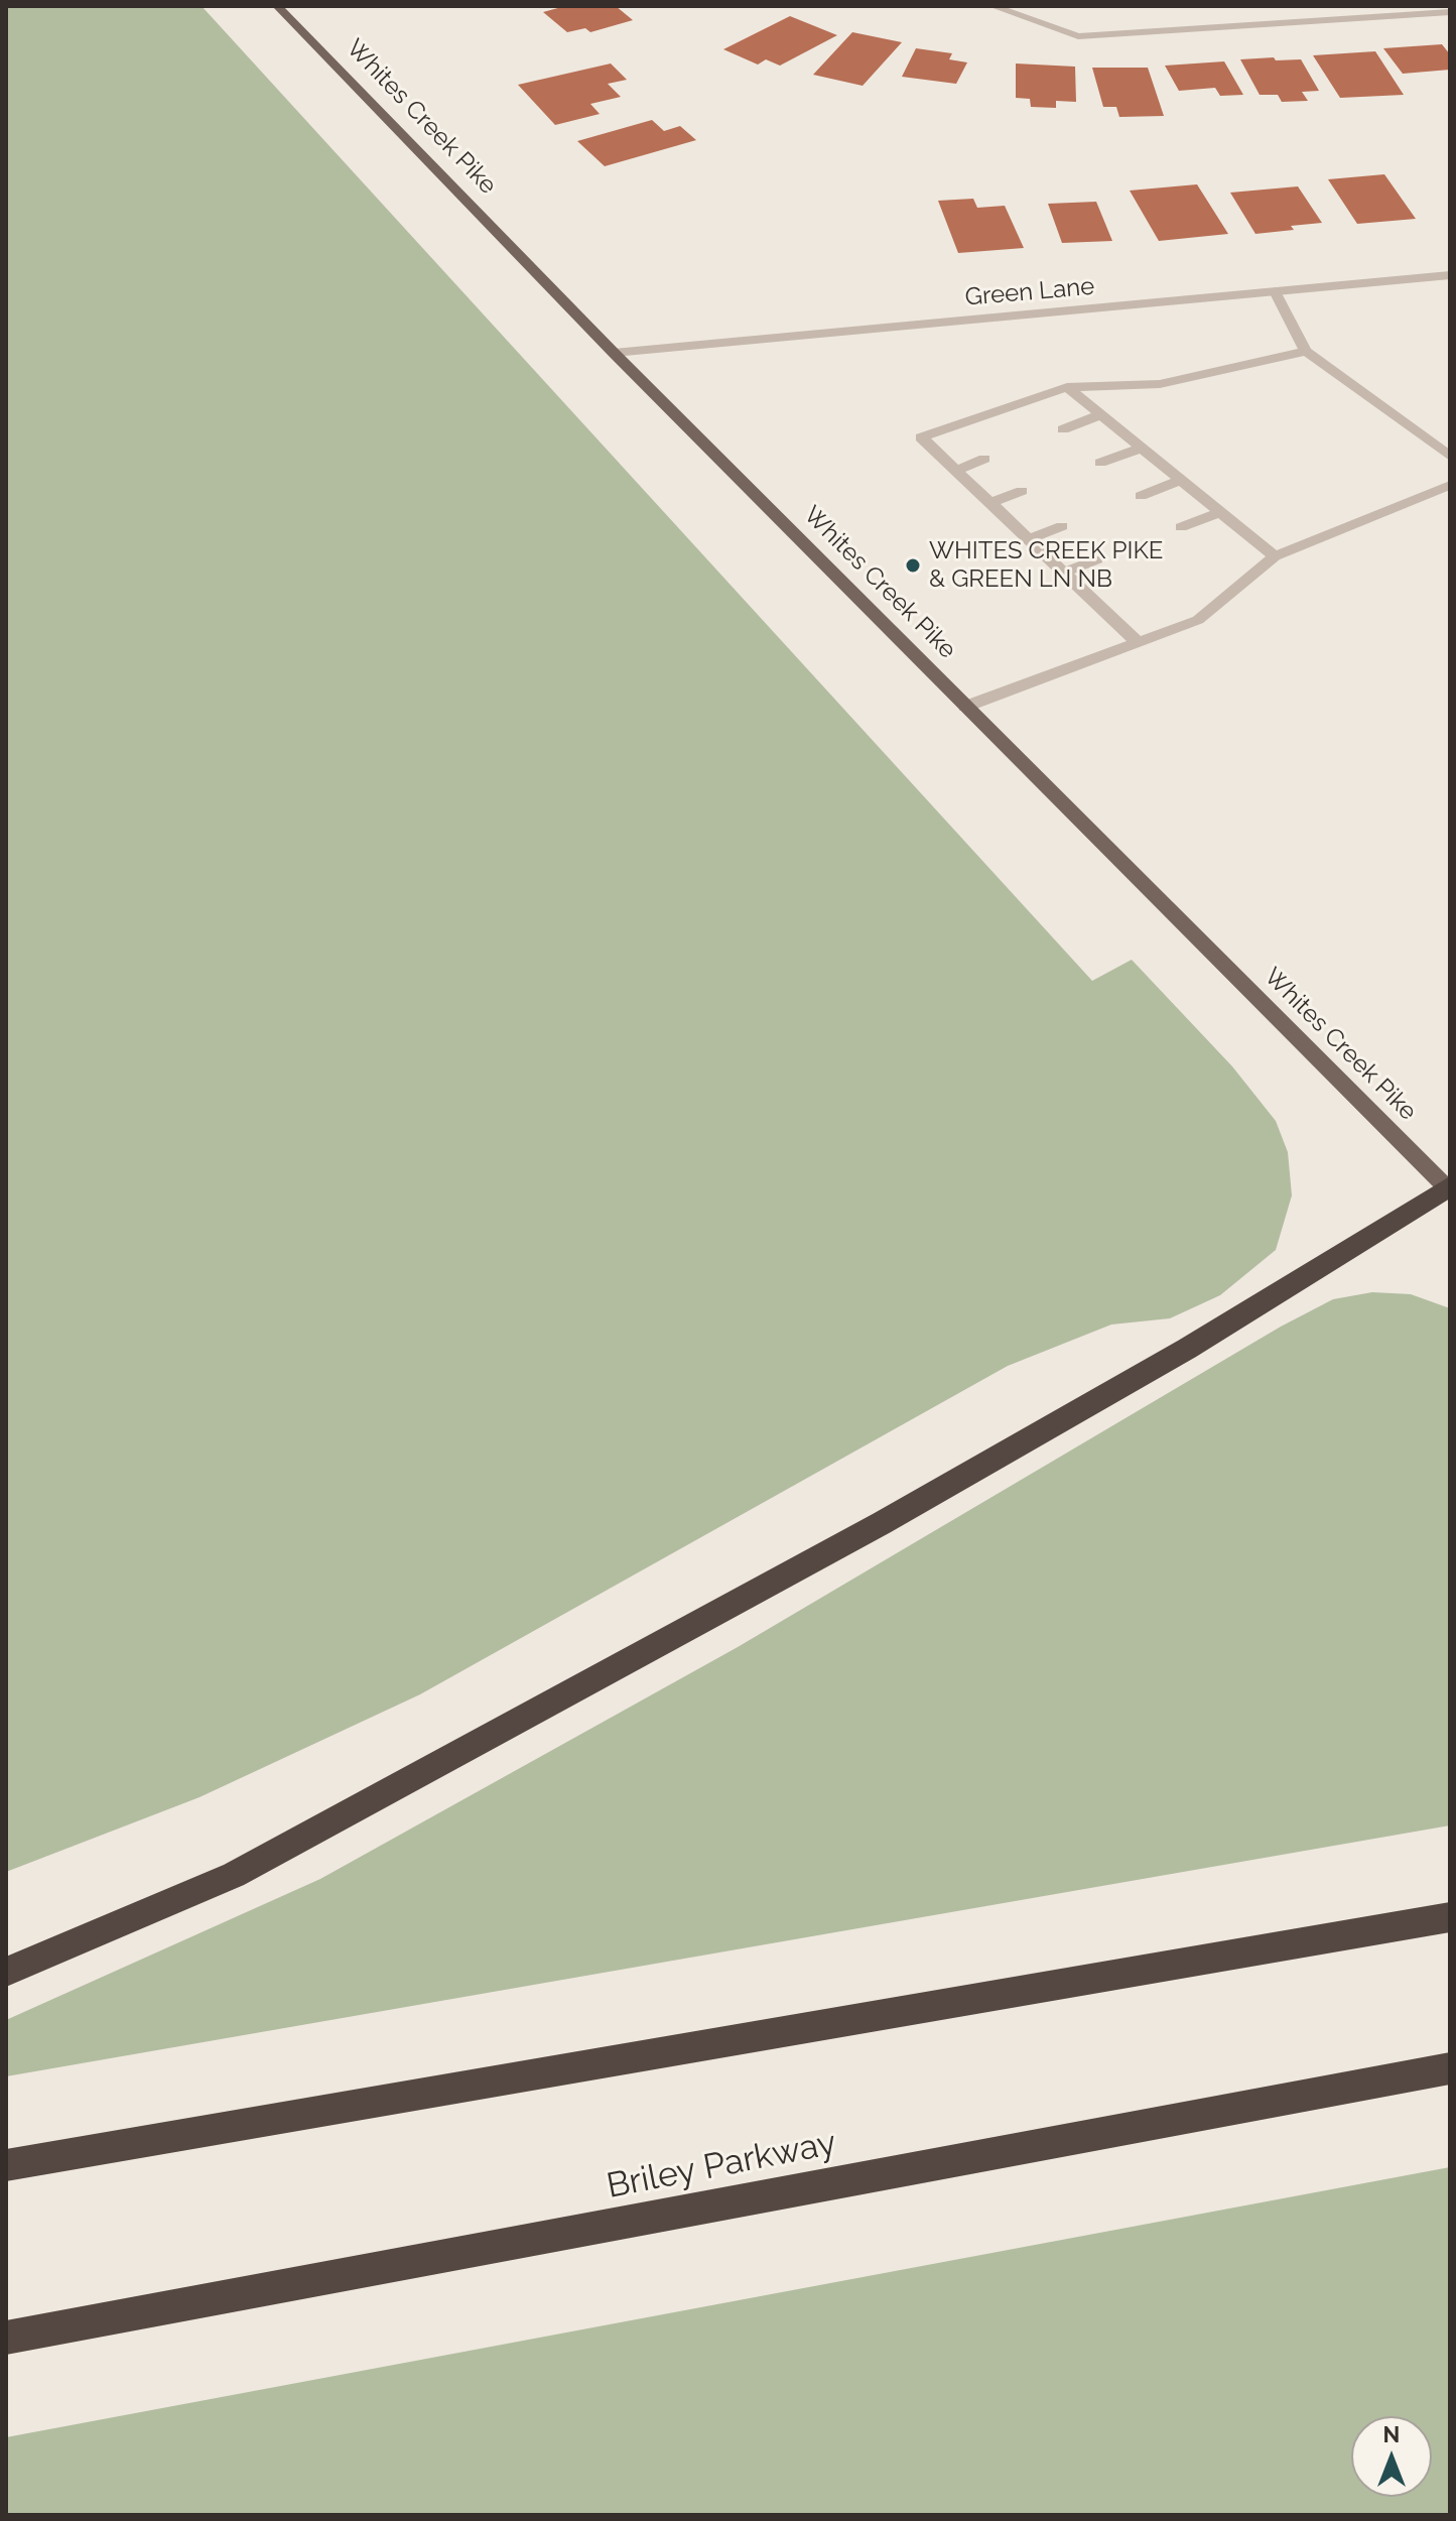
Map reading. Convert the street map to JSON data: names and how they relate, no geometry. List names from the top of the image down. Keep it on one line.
{"streets":{"highway":["Briley Parkway"],"main road":["Whites Creek Pike"],"street":["Green Lane"]},"crossings":[["Whites Creek Pike","Green Lane"]],"places":["WHITES CREEK PIKE & GREEN LN NB"],"north":"top"}
